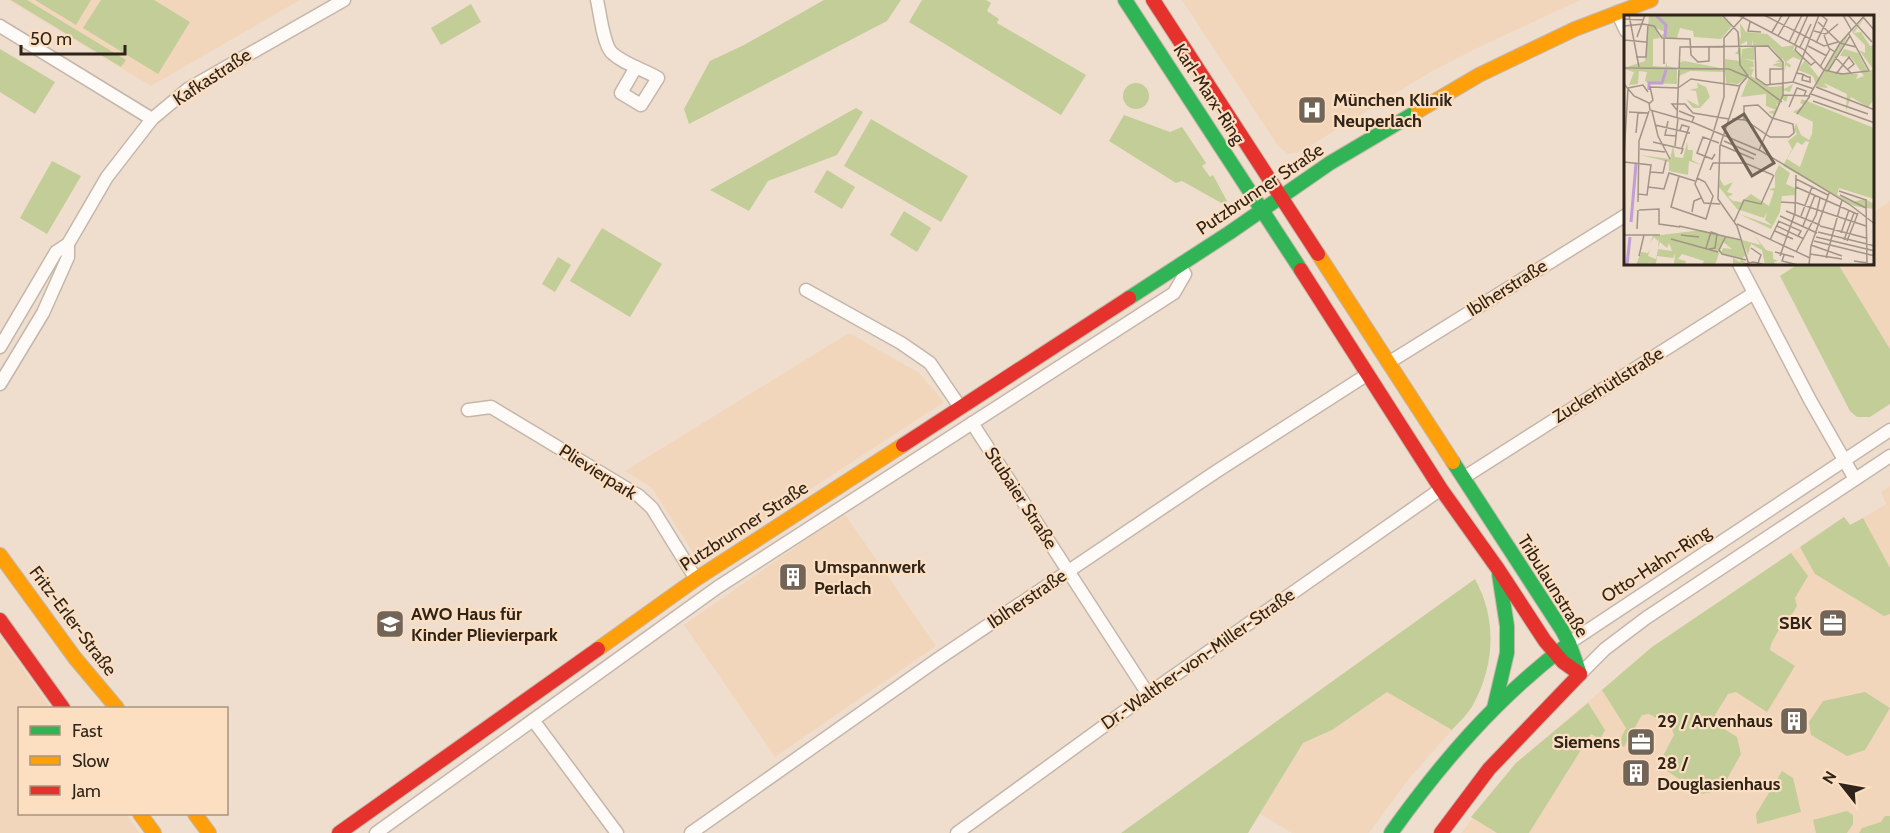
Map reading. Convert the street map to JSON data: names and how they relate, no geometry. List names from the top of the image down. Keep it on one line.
{"streets":{"main road":["Karl-Marx-Ring","Putzbrunner Straße","Otto-Hahn-Ring","Tribulaunstraße","Fritz-Erler-Straße"],"street":["Kafkastraße","Iblherstraße","Zuckerhütlstraße","Plievierpark","Stubaier Straße","Dr.-Walther-von-Miller-Straße"]},"crossings":[["Karl-Marx-Ring","Putzbrunner Straße"],["Karl-Marx-Ring","Tribulaunstraße"],["Putzbrunner Straße","Plievierpark"],["Putzbrunner Straße","Stubaier Straße"],["Putzbrunner Straße","Tribulaunstraße"],["Iblherstraße","Stubaier Straße"],["Iblherstraße","Tribulaunstraße"],["Zuckerhütlstraße","Tribulaunstraße"],["Stubaier Straße","Dr.-Walther-von-Miller-Straße"],["Otto-Hahn-Ring","Tribulaunstraße"],["Tribulaunstraße","Dr.-Walther-von-Miller-Straße"]],"places":{"hospital":["München Klinik Neuperlach"],"building":["Umspannwerk Perlach","29 / Arvenhaus","28 / Douglasienhaus"],"office":["SBK","Siemens"],"school or university":["AWO Haus für Kinder Plievierpark"]},"legend":["Fast","Slow","Jam"],"scale_bar":"50 m","north":"top left"}
